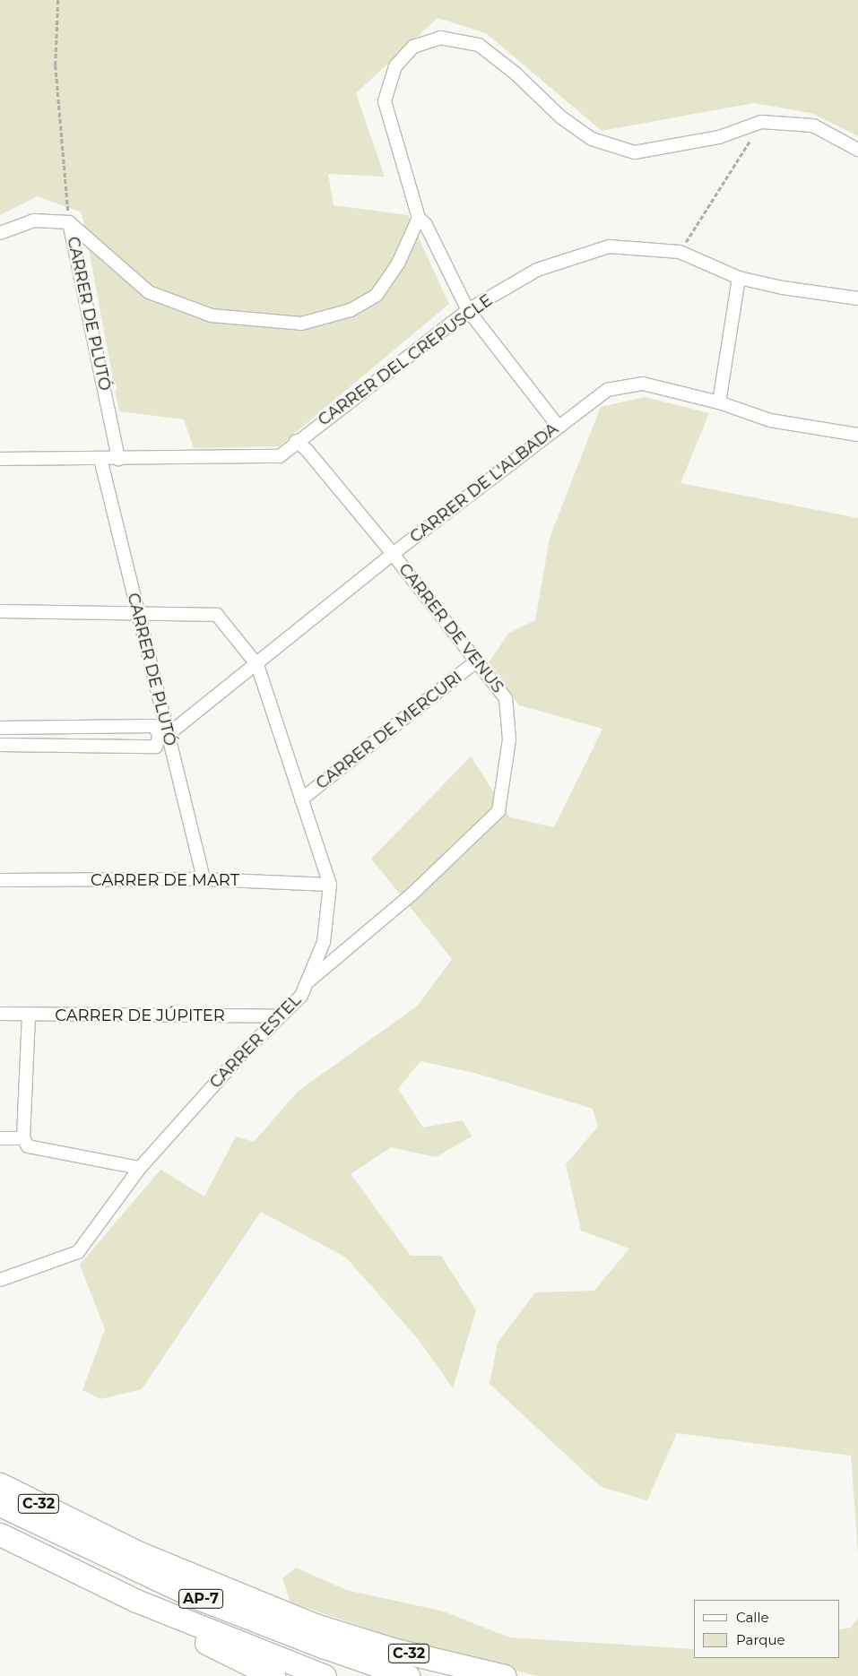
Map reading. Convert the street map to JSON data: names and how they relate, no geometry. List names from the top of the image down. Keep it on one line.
{"streets":{"highway":["C-32","AP-7"],"street":["CARRER DE PLUTÓ","CARRER DEL CREPUSCLE","CARRER DE L'ALBADA","CARRER DE VENUS","CARRER DE MERCURI","CARRER DE MART","CARRER DE JÚPITER","CARRER ESTEL"]},"crossings":[["CARRER DE PLUTÓ","CARRER DEL CREPUSCLE"],["CARRER DE PLUTÓ","CARRER DE L'ALBADA"],["CARRER DE PLUTÓ","CARRER DE MART"],["CARRER DEL CREPUSCLE","CARRER DE VENUS"],["CARRER DE L'ALBADA","CARRER DE VENUS"],["CARRER DE L'ALBADA","CARRER ESTEL"],["CARRER DE VENUS","CARRER DE MERCURI"],["CARRER DE VENUS","CARRER ESTEL"],["CARRER DE MERCURI","CARRER ESTEL"],["CARRER DE MART","CARRER ESTEL"],["CARRER DE JÚPITER","CARRER ESTEL"]],"legend":["Calle","Parque"]}
